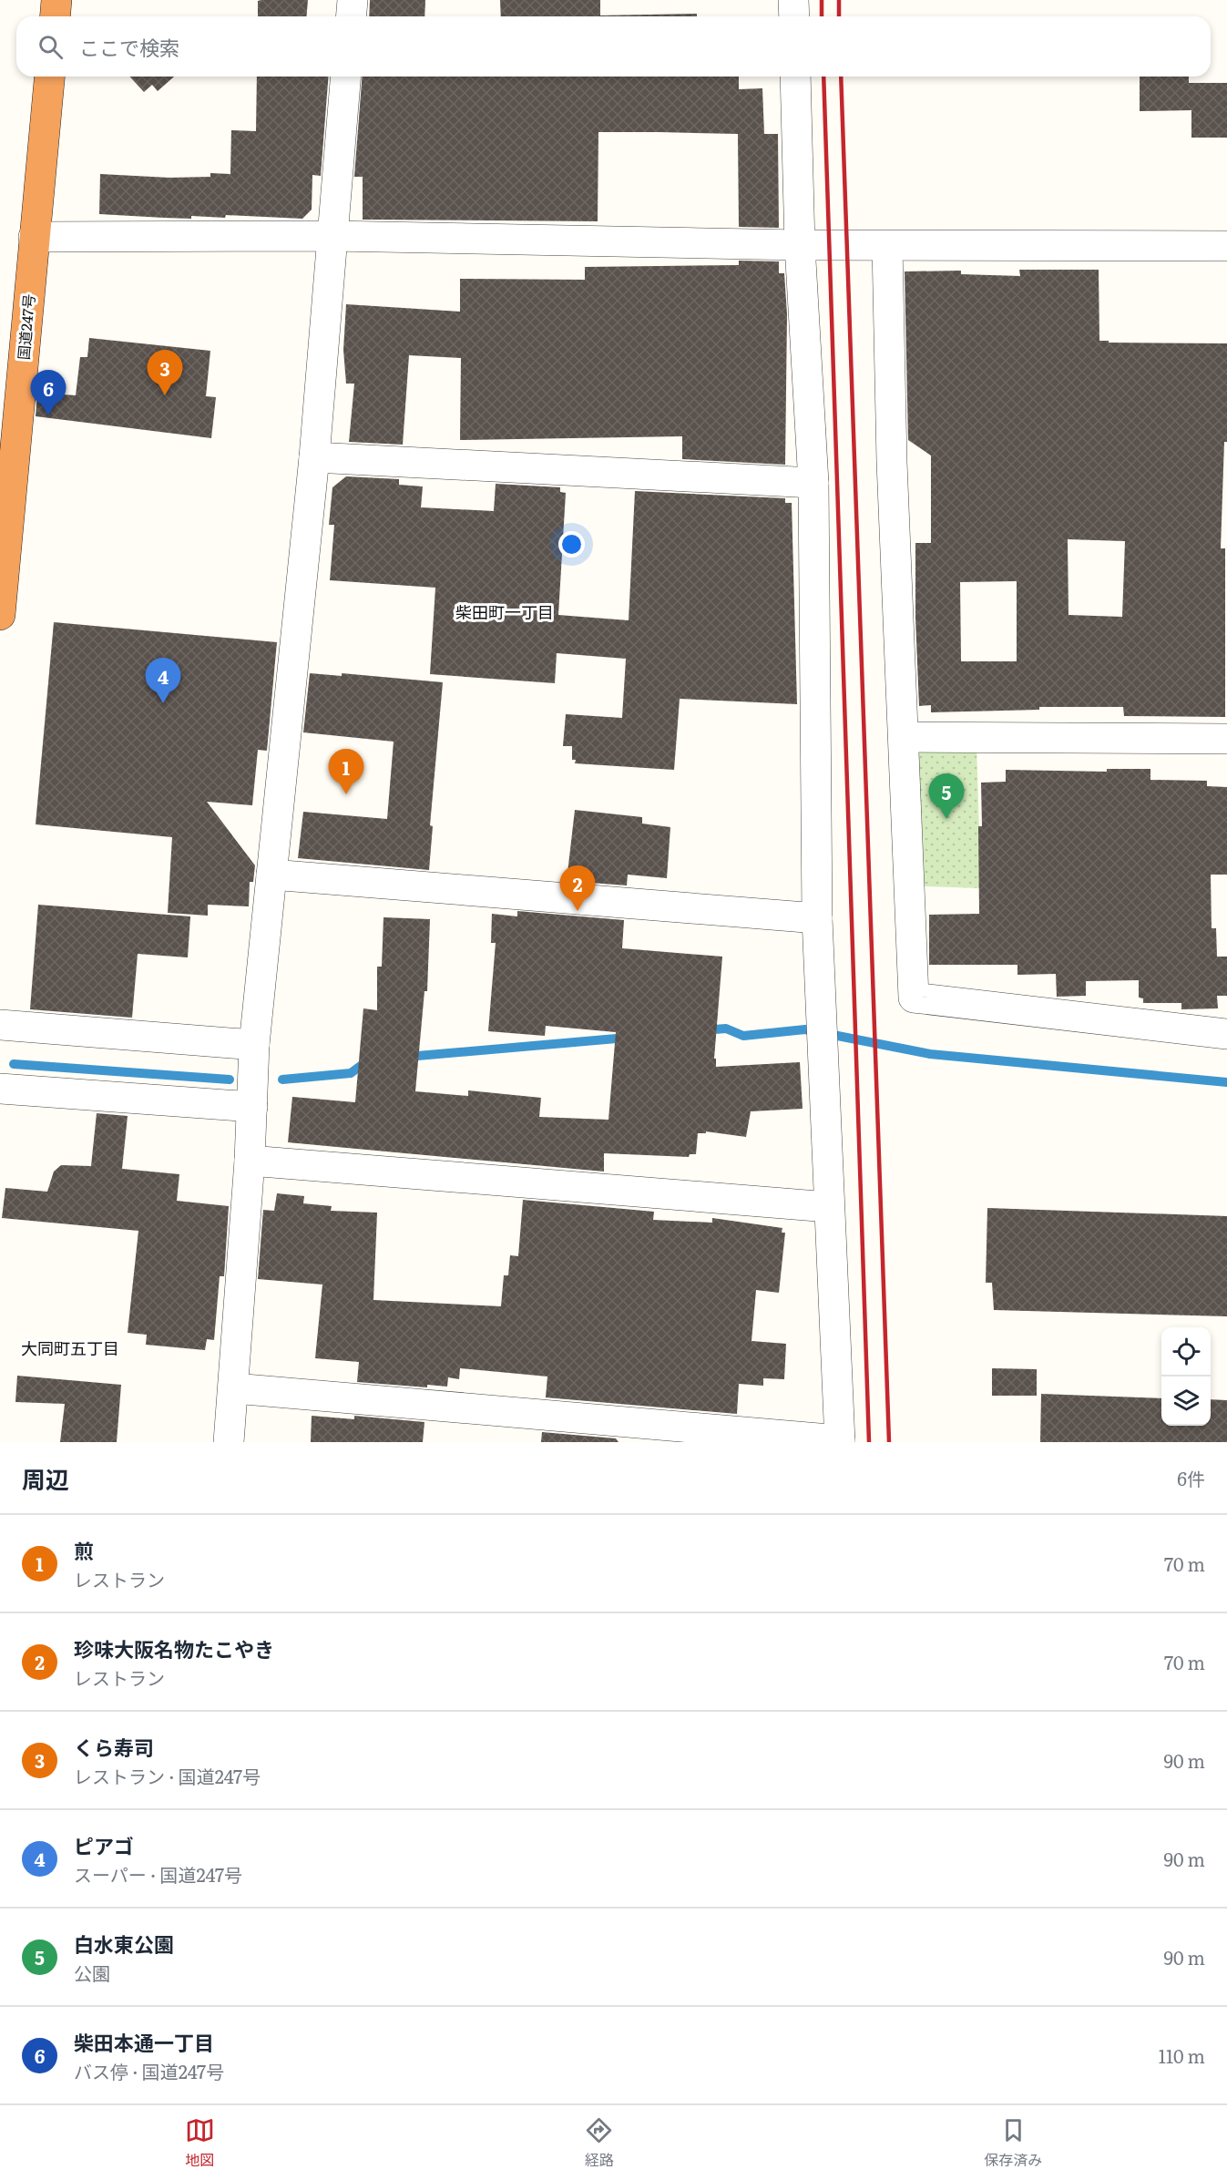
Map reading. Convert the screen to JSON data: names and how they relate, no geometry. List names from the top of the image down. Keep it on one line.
{"streets":{"highway":["国道247号"]},"districts":["柴田町一丁目","大同町五丁目"],"page":{"search":"ここで検索","pins":["3","6","4","1","5","2"],"heading":["周辺","6件"],"list":[{"mark":"1","name":"煎","note":"レストラン","value":"70 m"},{"mark":"2","name":"珍味大阪名物たこやき","note":"レストラン","value":"70 m"},{"mark":"3","name":"くら寿司","note":"レストラン · 国道247号","value":"90 m"},{"mark":"4","name":"ピアゴ","note":"スーパー · 国道247号","value":"90 m"},{"mark":"5","name":"白水東公園","note":"公園","value":"90 m"},{"mark":"6","name":"柴田本通一丁目","note":"バス停 · 国道247号","value":"110 m"}],"nav":["地図","経路","保存済み"]}}
